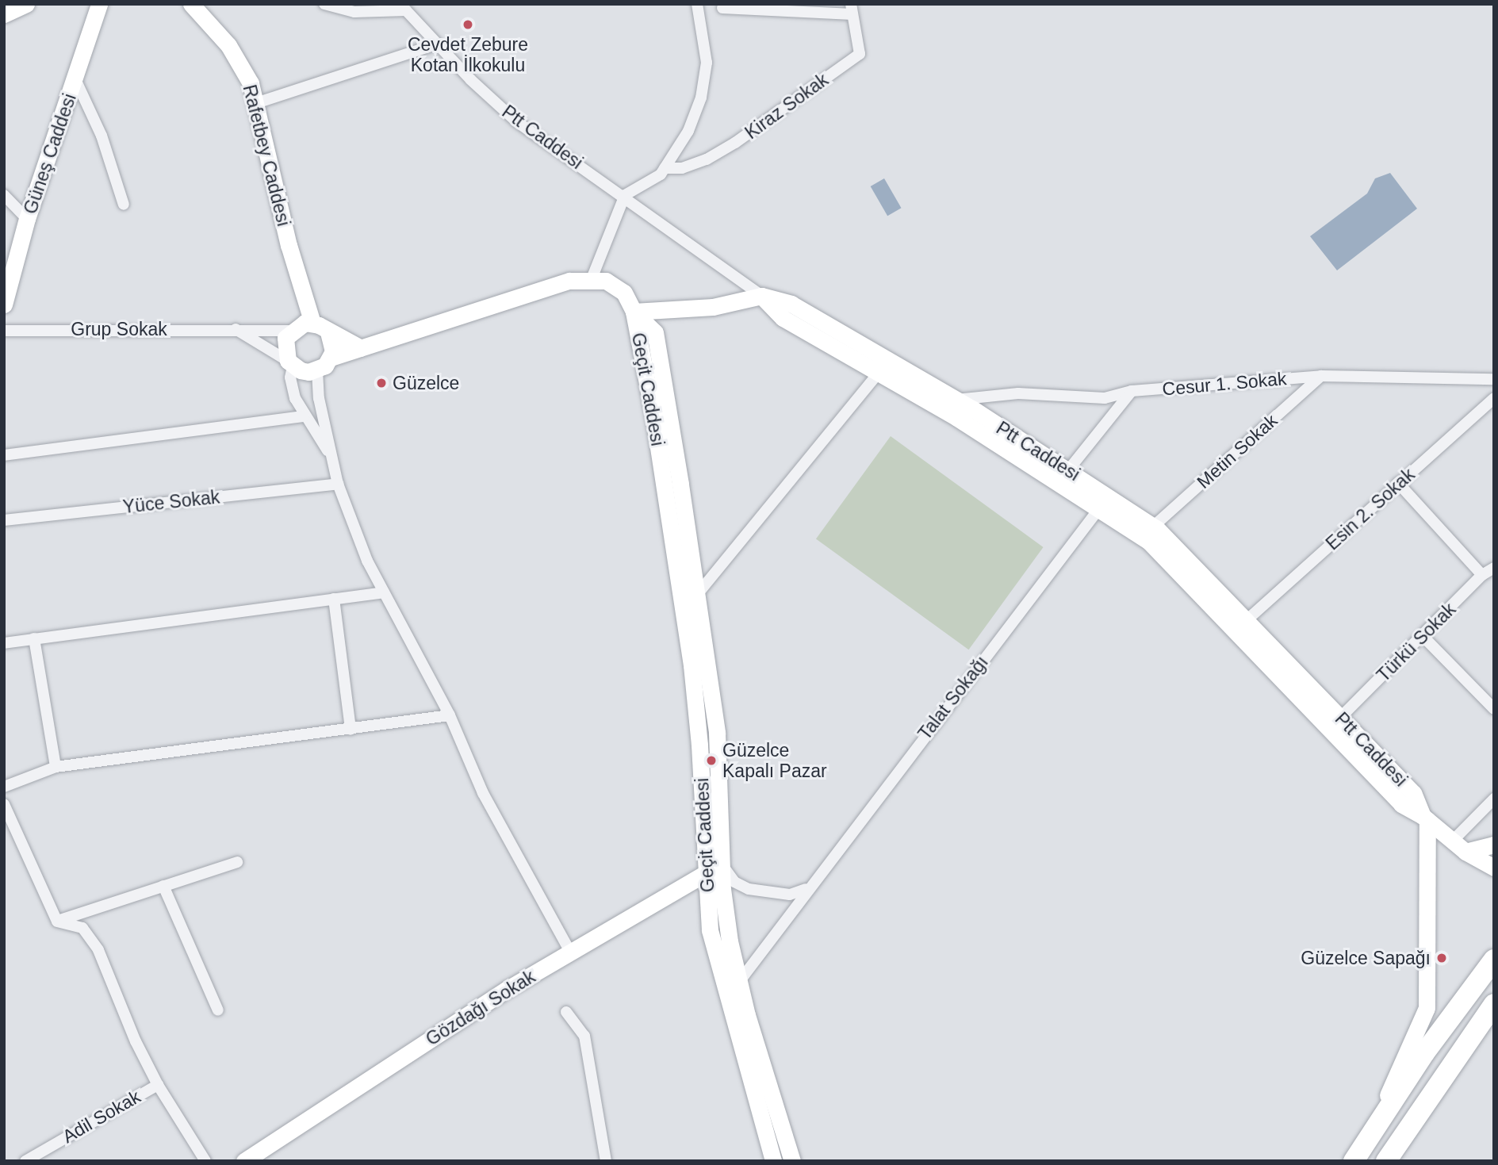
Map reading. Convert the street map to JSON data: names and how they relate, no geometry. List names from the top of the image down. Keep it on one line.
{"streets":{"main road":["Ptt Caddesi","Güneş Caddesi","Rafetbey Caddesi","Geçit Caddesi","Gözdağı Sokak"],"street":["Kiraz Sokak","Grup Sokak","Cesur 1. Sokak","Metin Sokak","Yüce Sokak","Esin 2. Sokak","Türkü Sokak","Talat Sokağı","Adil Sokak"]},"crossings":[["Ptt Caddesi","Cesur 1. Sokak"],["Ptt Caddesi","Metin Sokak"],["Ptt Caddesi","Esin 2. Sokak"],["Ptt Caddesi","Türkü Sokak"],["Ptt Caddesi","Talat Sokağı"],["Rafetbey Caddesi","Grup Sokak"],["Cesur 1. Sokak","Metin Sokak"],["Geçit Caddesi","Talat Sokağı"],["Geçit Caddesi","Gözdağı Sokak"]],"places":["Cevdet Zebure Kotan İlkokulu","Güzelce","Güzelce Kapalı Pazar","Güzelce Sapağı"]}
